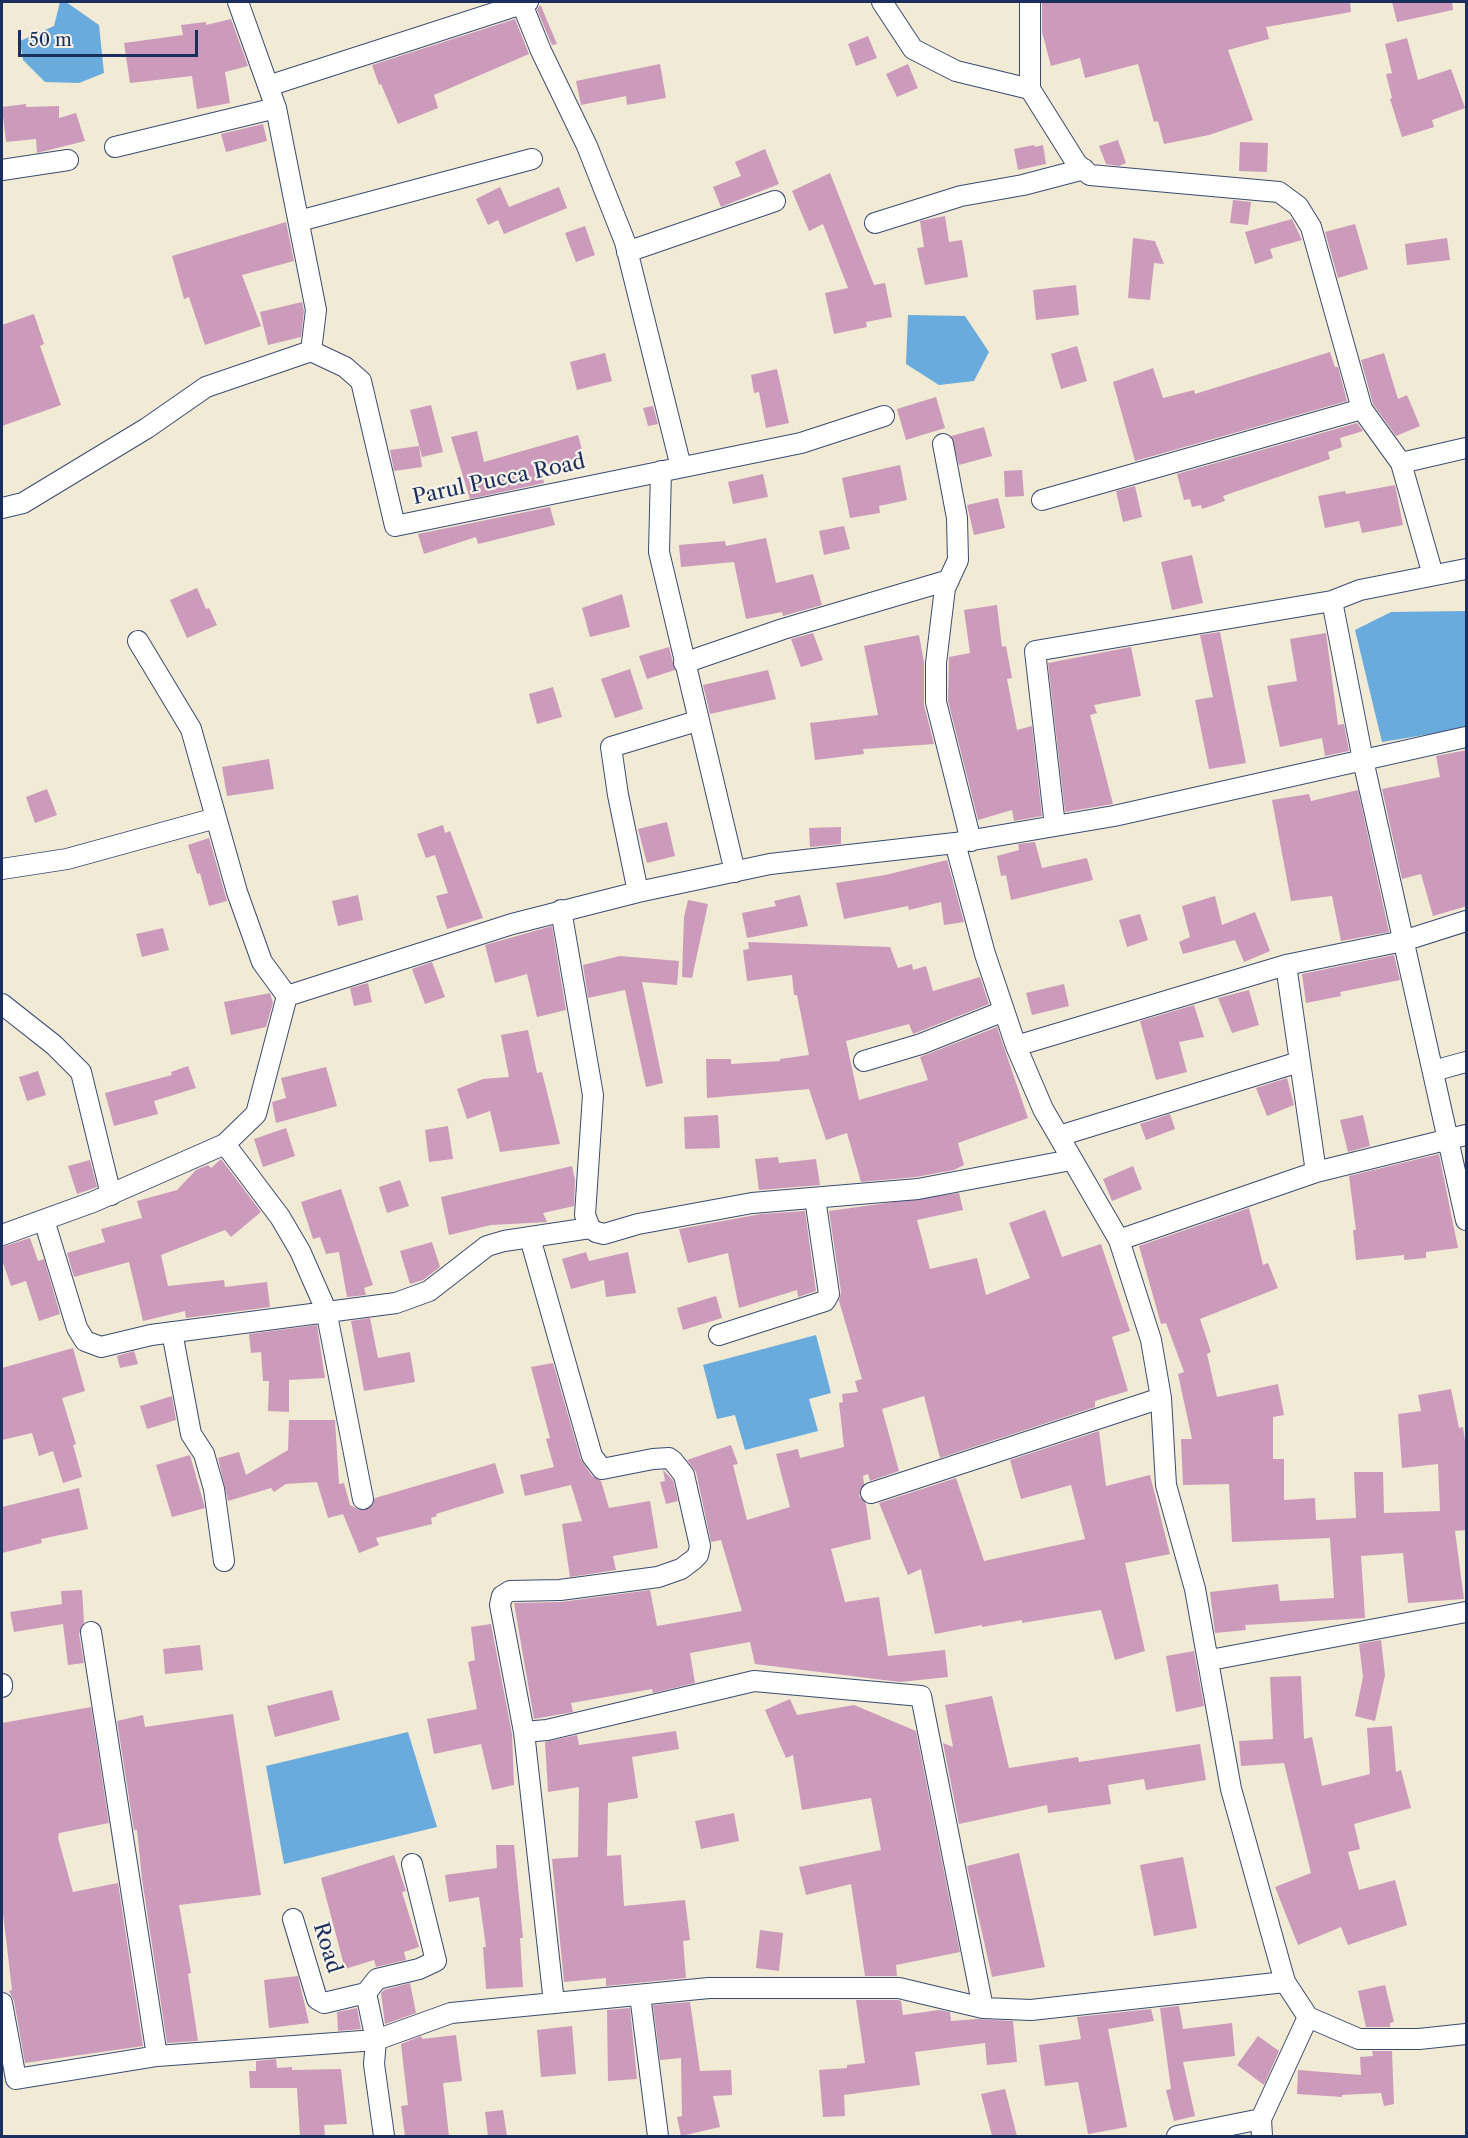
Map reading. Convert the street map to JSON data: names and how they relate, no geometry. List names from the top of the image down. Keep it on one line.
{"streets":{"street":["Parul Pucca Road","Road"]},"scale_bar":"50 m"}
